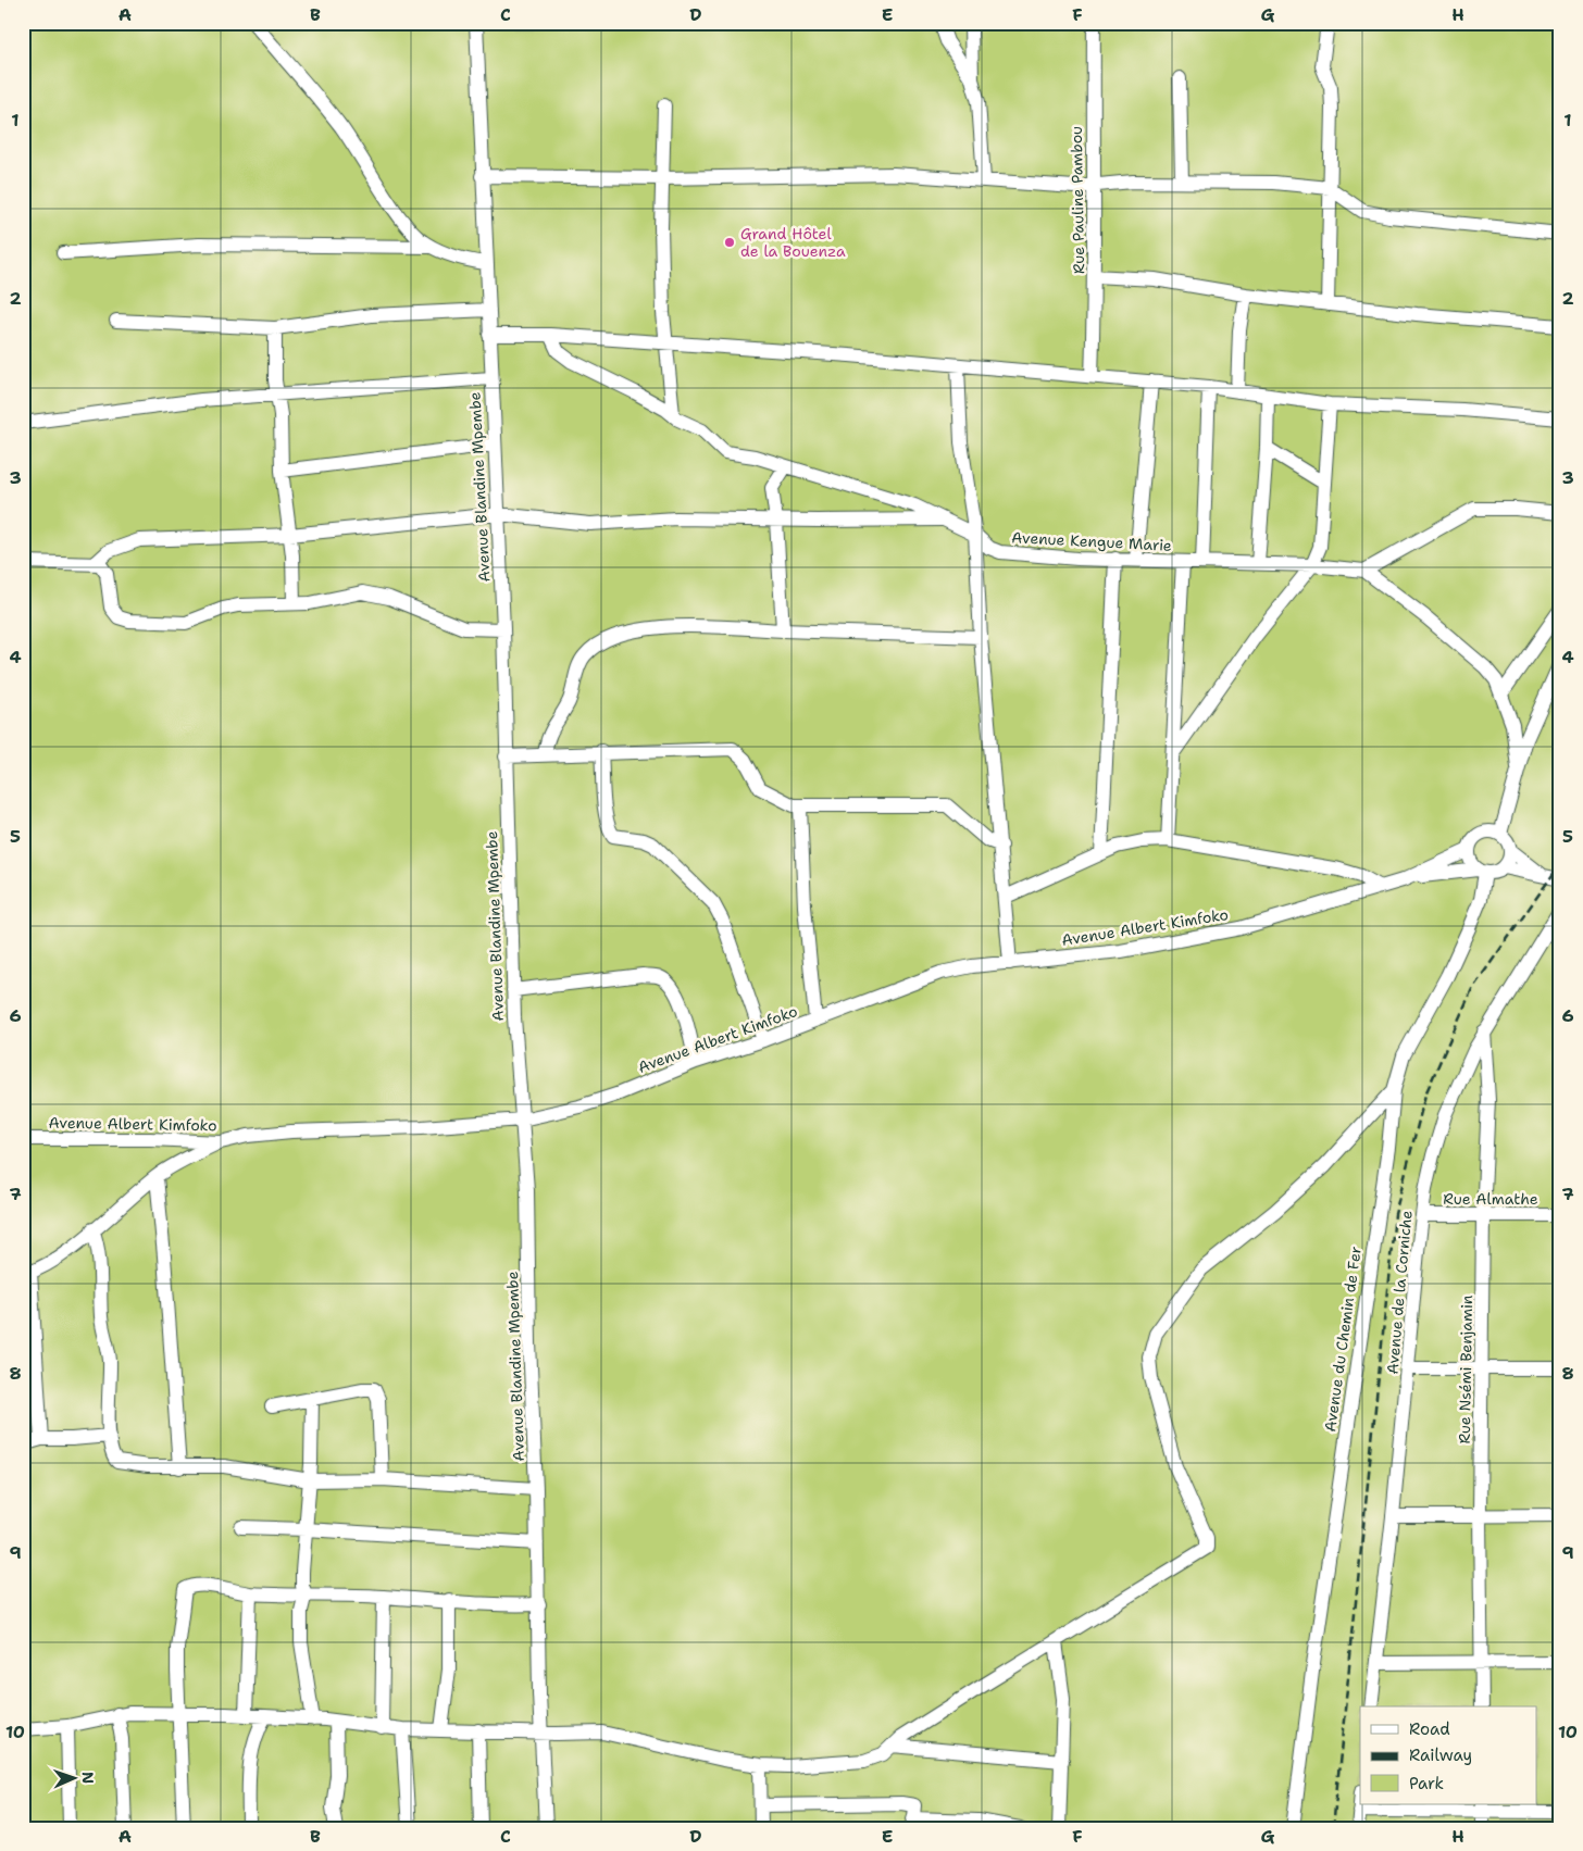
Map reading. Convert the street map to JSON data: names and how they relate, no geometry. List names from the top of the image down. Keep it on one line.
{"streets":{"street":["Rue Pauline Pambou","Avenue Blandine Mpembe","Avenue Kengue Marie","Avenue Albert Kimfoko","Rue Almathe","Avenue de la Corniche","Avenue du Chemin de Fer","Rue Nsémi Benjamin"]},"crossings":[["Avenue Blandine Mpembe","Avenue Albert Kimfoko"],["Avenue Albert Kimfoko","Avenue du Chemin de Fer"],["Rue Almathe","Avenue de la Corniche"],["Rue Almathe","Rue Nsémi Benjamin"],["Avenue de la Corniche","Rue Nsémi Benjamin"]],"places":["Grand Hôtel de la Bouenza"],"legend":["Road","Railway","Park"],"north":"right","grid":{"columns":["A","B","C","D","E","F","G","H"],"rows":["1","2","3","4","5","6","7","8","9","10"]}}
